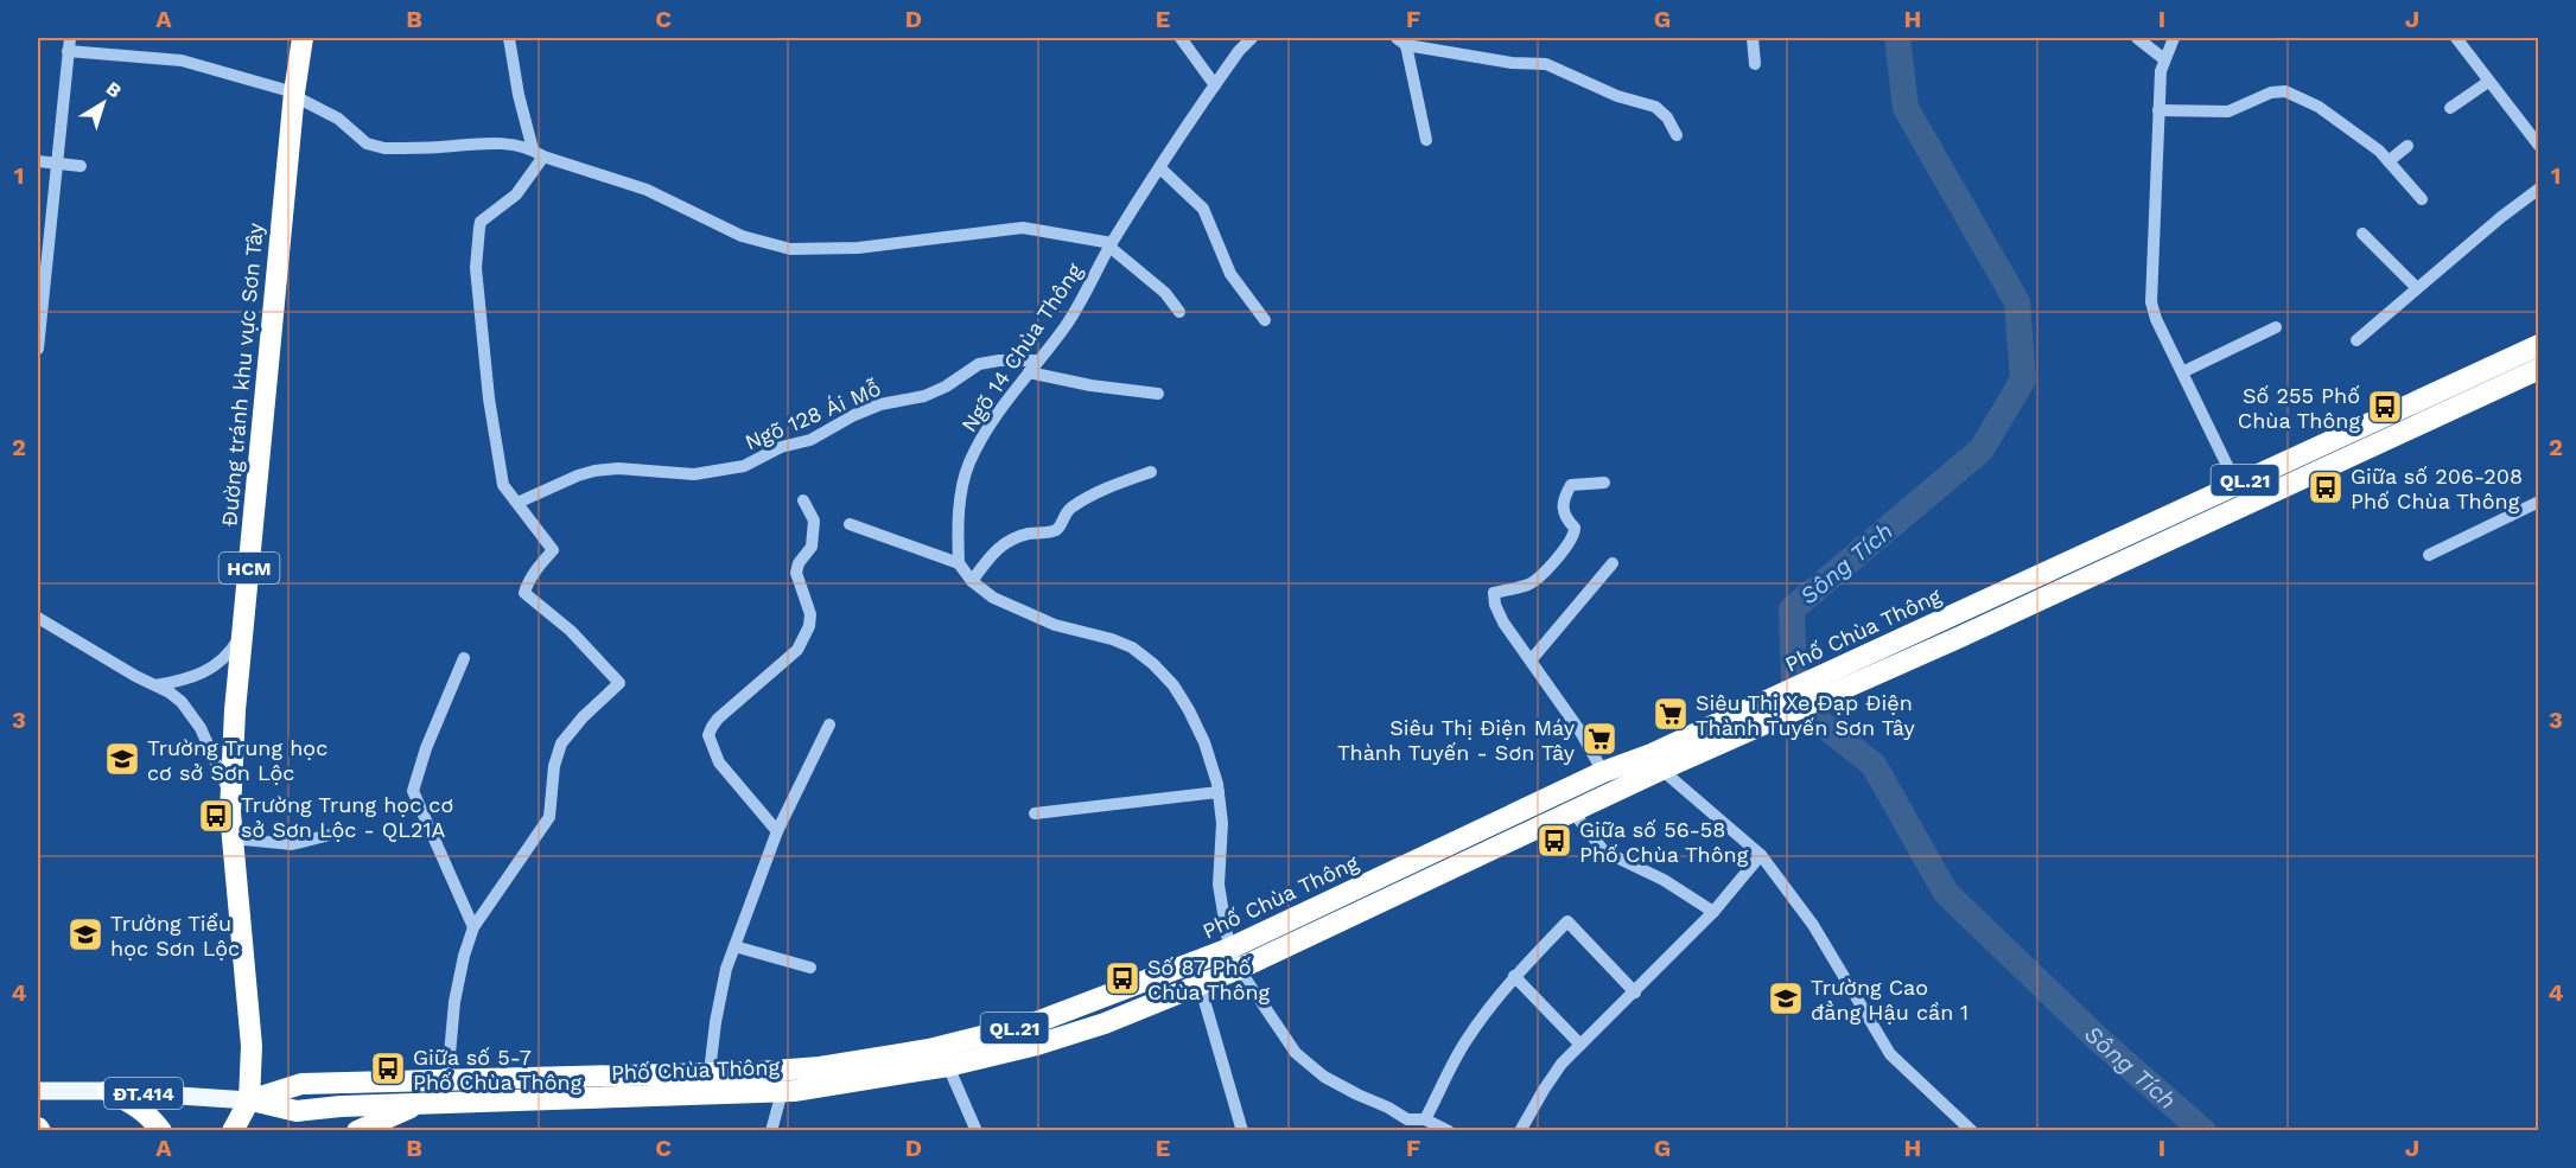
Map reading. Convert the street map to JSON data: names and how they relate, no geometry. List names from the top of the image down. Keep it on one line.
{"streets":{"highway":["Đường tránh khu vực Sơn Tây","QL.21","HCM","Phố Chùa Thông"],"main road":["ĐT.414"],"street":["Ngõ 14 Chùa Thông","Ngõ 128 Ái Mỗ"]},"crossings":[["Ngõ 14 Chùa Thông","Ngõ 128 Ái Mỗ"],["Đường tránh khu vực Sơn Tây","Phố Chùa Thông"],["Đường tránh khu vực Sơn Tây","ĐT.414"],["Phố Chùa Thông","ĐT.414"]],"water":["Sông Tích"],"places":{"bus stop":["Số 255 Phố Chùa Thông","Giữa số 206-208 Phố Chùa Thông","Trường Trung học cơ sở Sơn Lộc - QL21A","Giữa số 56-58 Phố Chùa Thông","Số 87 Phố Chùa Thông","Giữa số 5-7 Phố Chùa Thông"],"supermarket":["Siêu Thị Xe Đạp Điện Thành Tuyến Sơn Tây","Siêu Thị Điện Máy Thành Tuyến - Sơn Tây"],"school or university":["Trường Trung học cơ sở Sơn Lộc","Trường Tiểu học Sơn Lộc","Trường Cao đẳng Hậu cần 1"]},"north":"top right","grid":{"columns":["A","B","C","D","E","F","G","H","I","J"],"rows":["1","2","3","4"]}}
